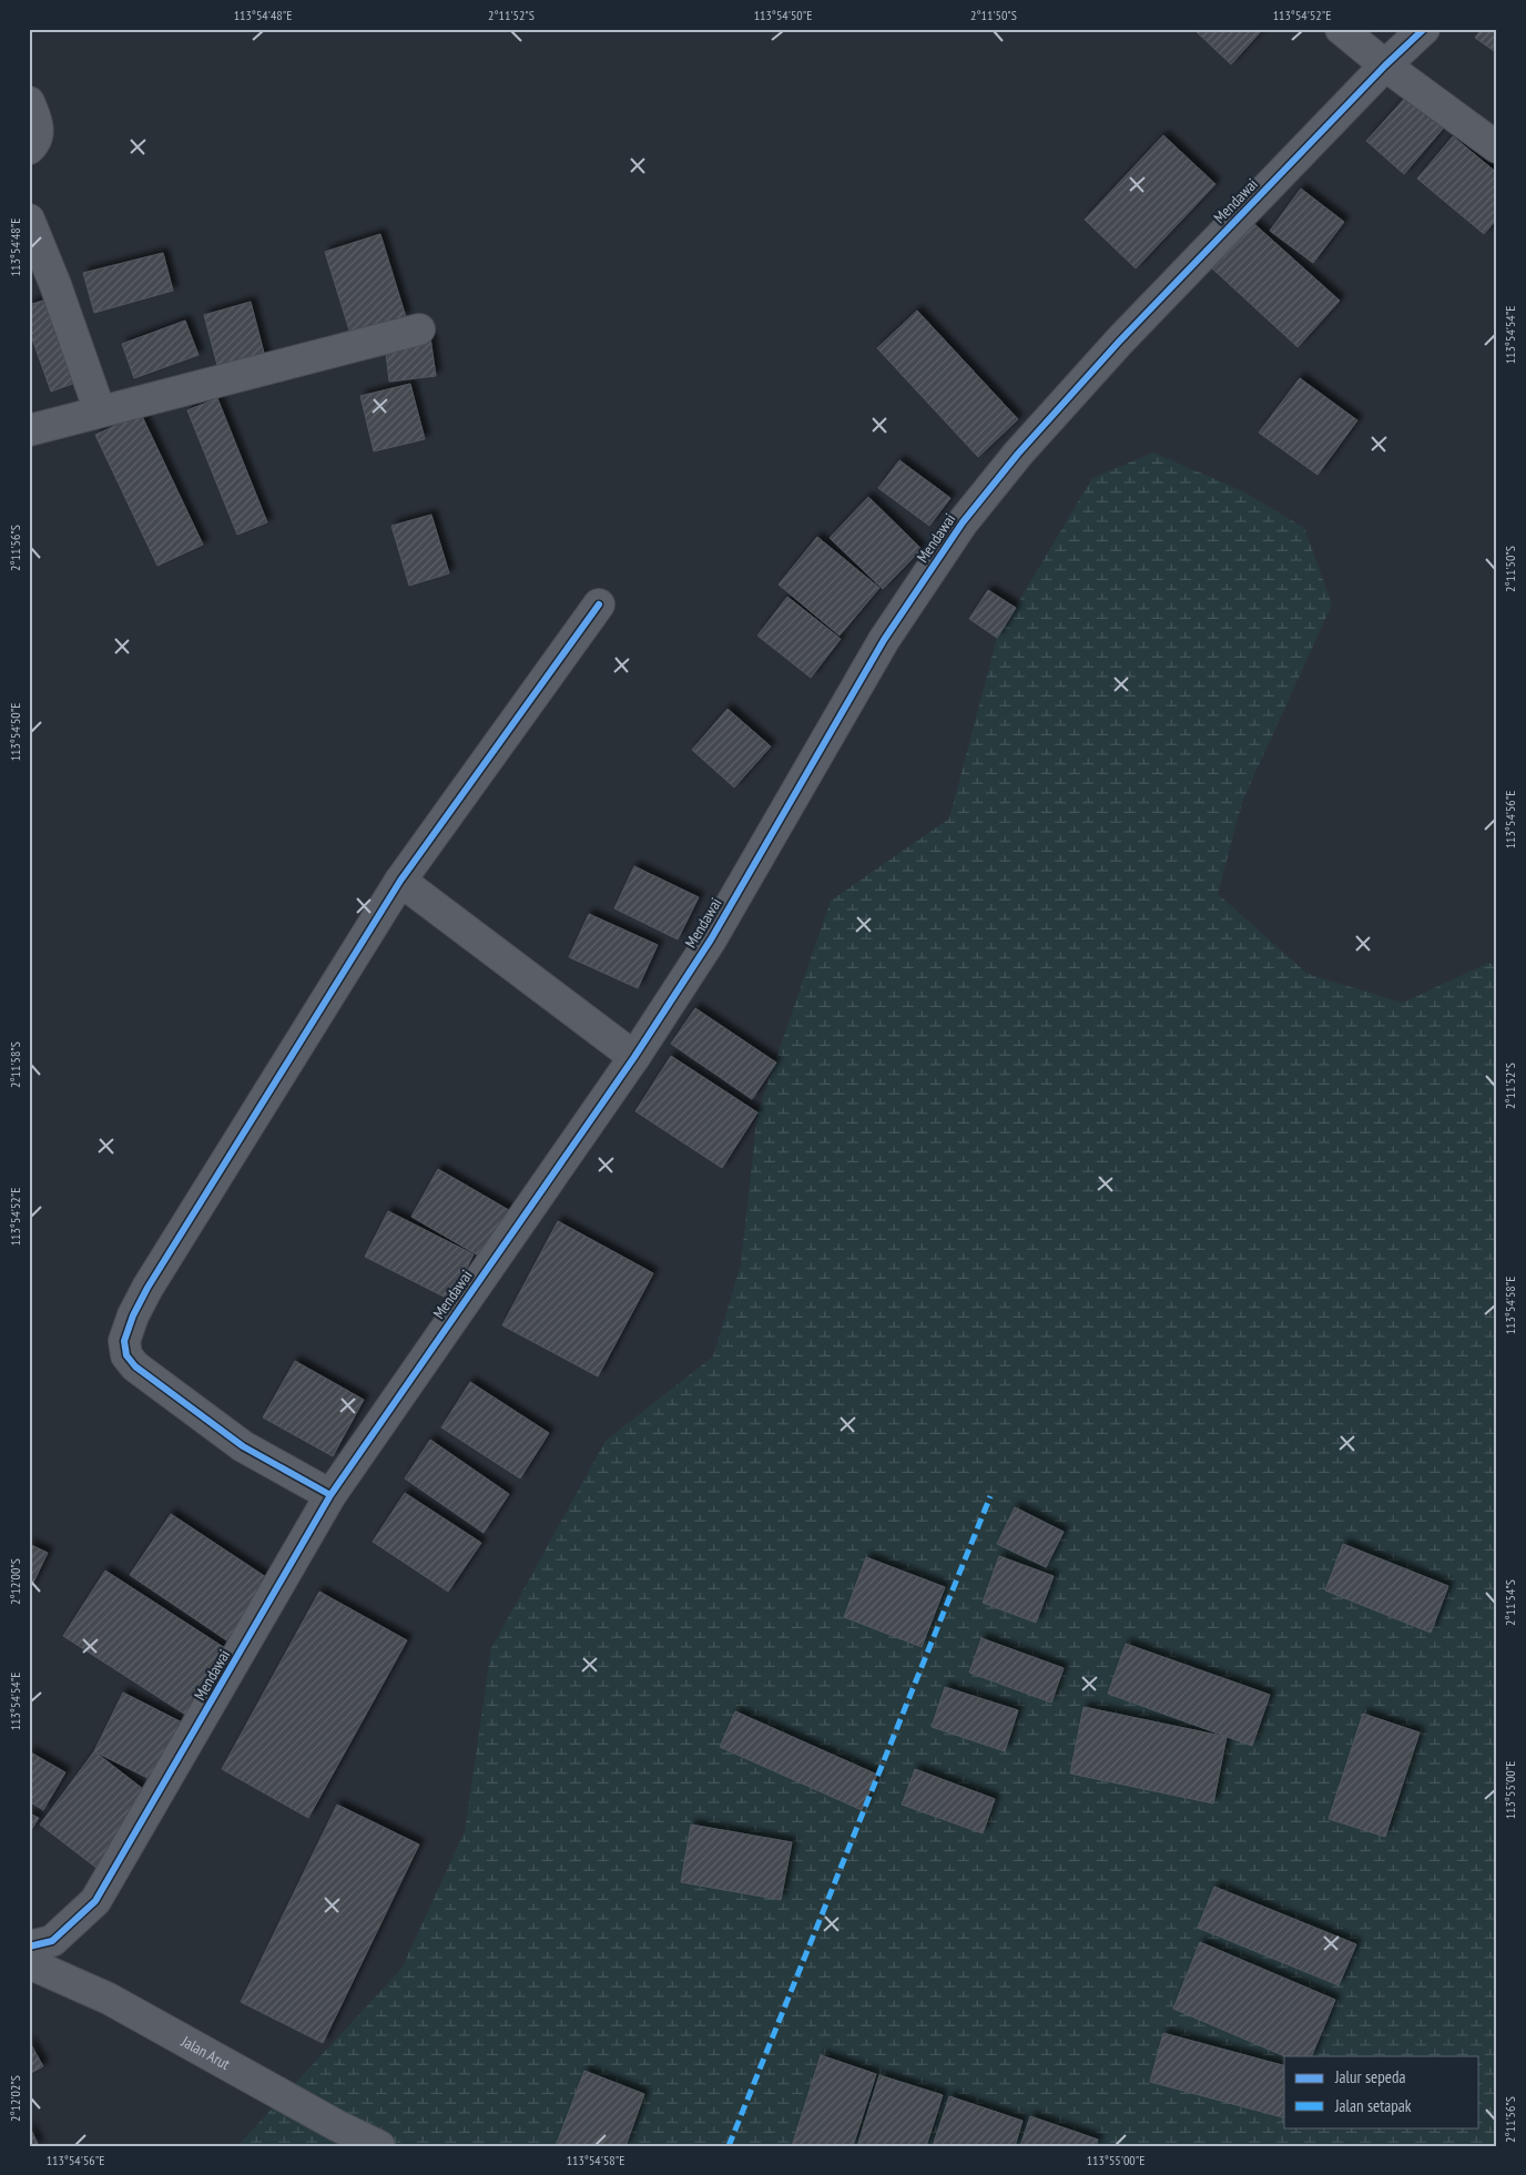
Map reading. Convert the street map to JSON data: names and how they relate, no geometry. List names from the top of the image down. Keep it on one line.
{"streets":{"street":["Mendawai","Jalan Arut"]},"legend":["Jalur sepeda","Jalan setapak"],"coordinates":["113°54'48\"E","2°11'52\"S","113°54'50\"E","2°11'50\"S","113°54'52\"E","113°54'54\"E","2°11'56\"S","113°54'56\"E","2°11'58\"S","113°54'58\"E","2°12'00\"S","2°11'54\"S","113°55'00\"E","2°12'02\"S"]}
